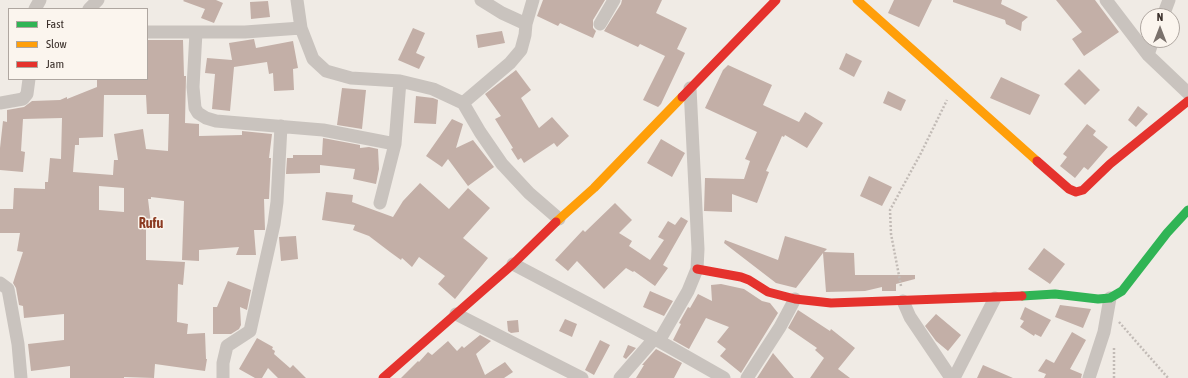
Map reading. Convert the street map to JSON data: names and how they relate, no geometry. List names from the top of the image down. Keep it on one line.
{"districts":["Rufu"],"legend":["Fast","Slow","Jam"],"north":"top"}
